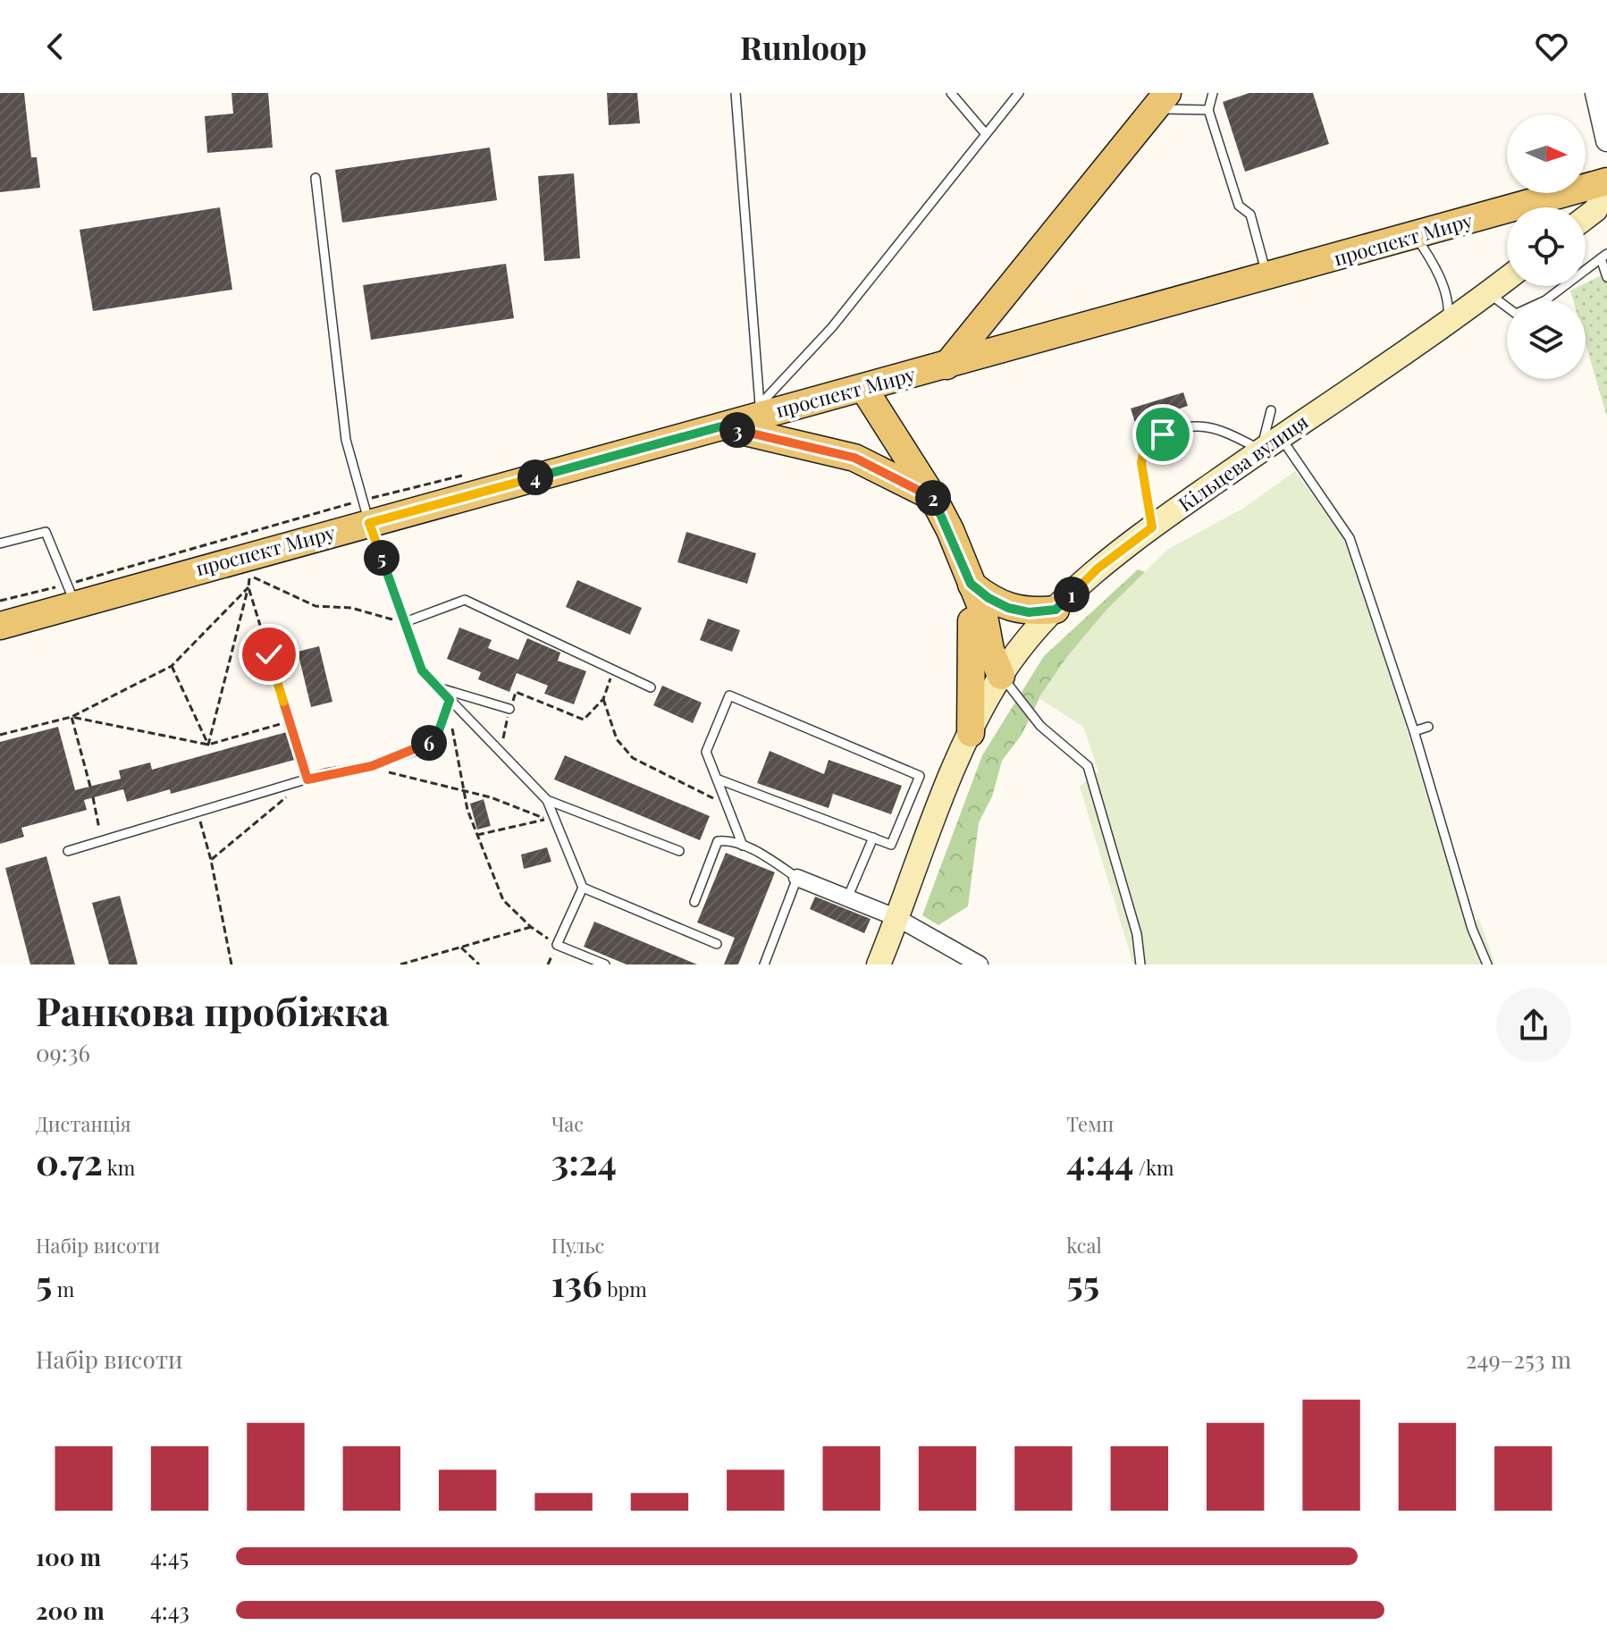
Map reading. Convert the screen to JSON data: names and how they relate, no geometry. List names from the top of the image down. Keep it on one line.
{"streets":{"main road":["проспект Миру","Кільцева вулиця"]},"north":"right","page":{"header":"Runloop","pins":["3","4","2","5","1","6"],"heading":["Ранкова пробіжка","09:36"],"stats":[["Дистанція","0.72 km"],["Час","3:24"],["Темп","4:44 /km"],["Набір висоти","5 m"],["Пульс","136 bpm"],["kcal","55"]],"chart":["Набір висоти","249–253 m"],"list":[{"name":"100 m","note":"4:45"},{"name":"200 m","note":"4:43"}]}}
